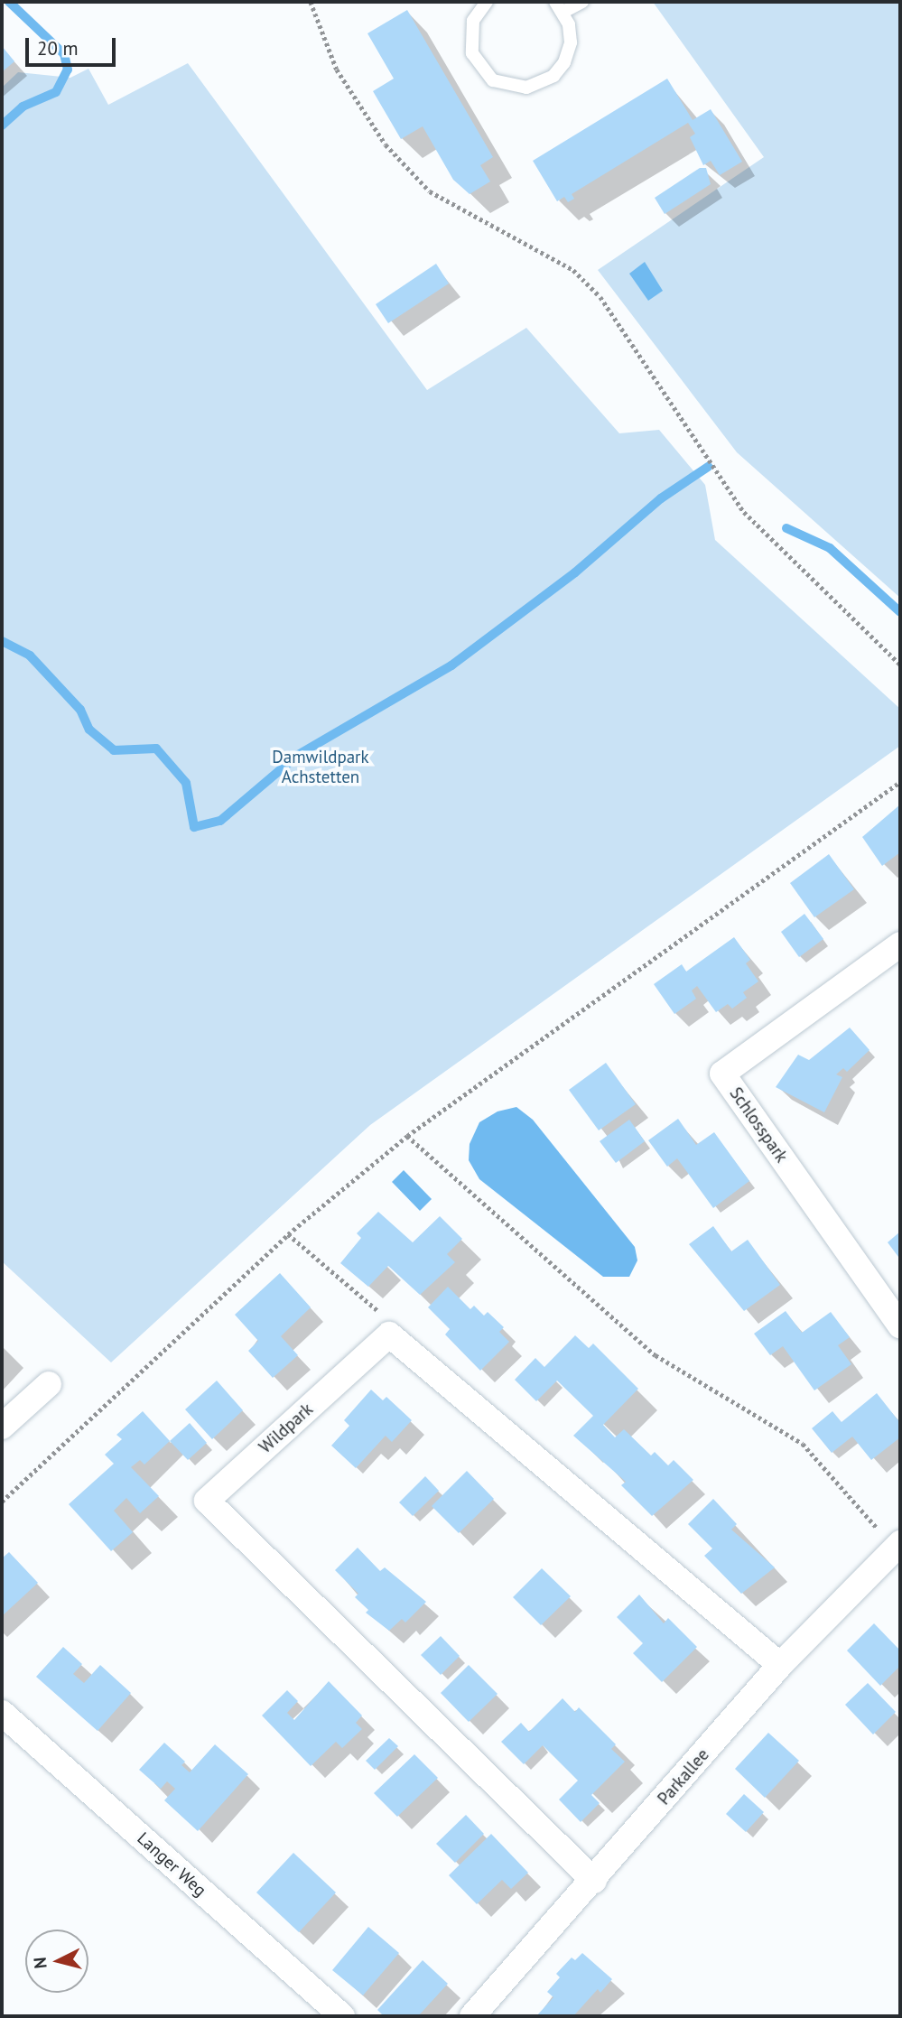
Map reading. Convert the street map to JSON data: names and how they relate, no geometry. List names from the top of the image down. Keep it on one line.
{"streets":{"street":["Schlosspark","Wildpark","Parkallee","Langer Weg"]},"crossings":[["Wildpark","Parkallee"]],"parks":["Damwildpark Achstetten"],"scale_bar":"20 m","north":"left"}
